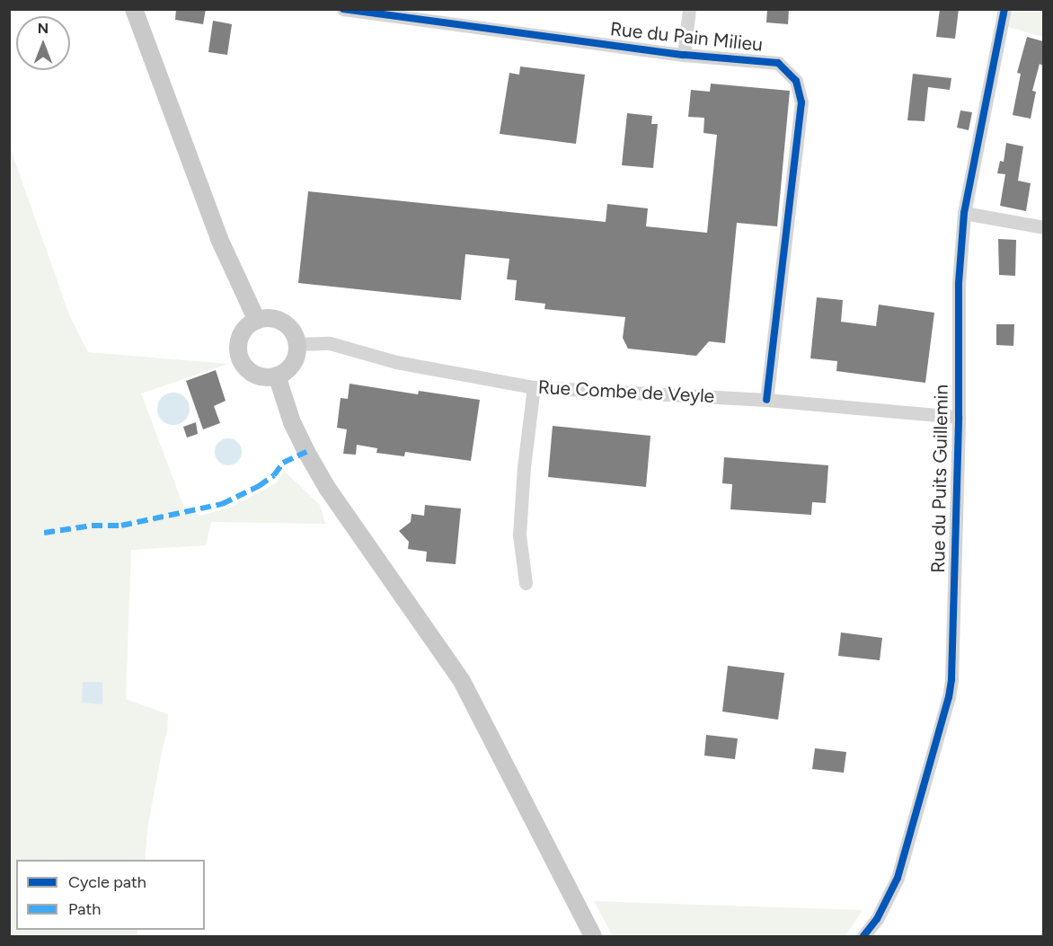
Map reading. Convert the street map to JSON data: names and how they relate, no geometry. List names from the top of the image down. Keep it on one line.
{"streets":{"street":["Rue du Pain Milieu","Rue Combe de Veyle","Rue du Puits Guillemin"]},"crossings":[["Rue du Pain Milieu","Rue Combe de Veyle"],["Rue Combe de Veyle","Rue du Puits Guillemin"]],"legend":["Cycle path","Path"],"north":"top"}
